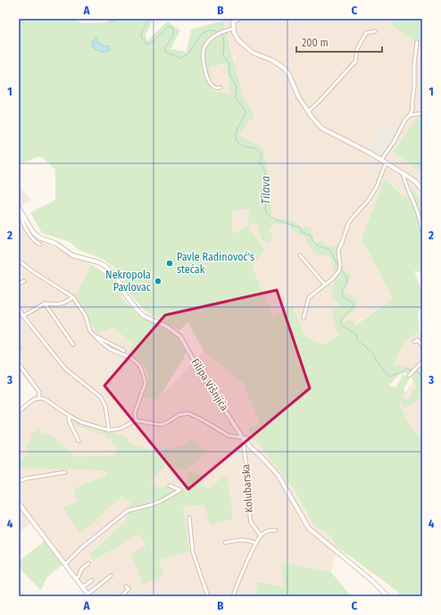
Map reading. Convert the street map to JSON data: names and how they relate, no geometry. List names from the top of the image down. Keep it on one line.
{"streets":{"main road":["Filipa Višnjića"],"street":["Kolubarska"]},"crossings":[["Filipa Višnjića","Kolubarska"]],"water":["Tilava"],"places":["Pavle Radinovoć's stećak","Nekropola Pavlovac"],"scale_bar":"200 m","grid":{"columns":["A","B","C"],"rows":["1","2","3","4"]}}
